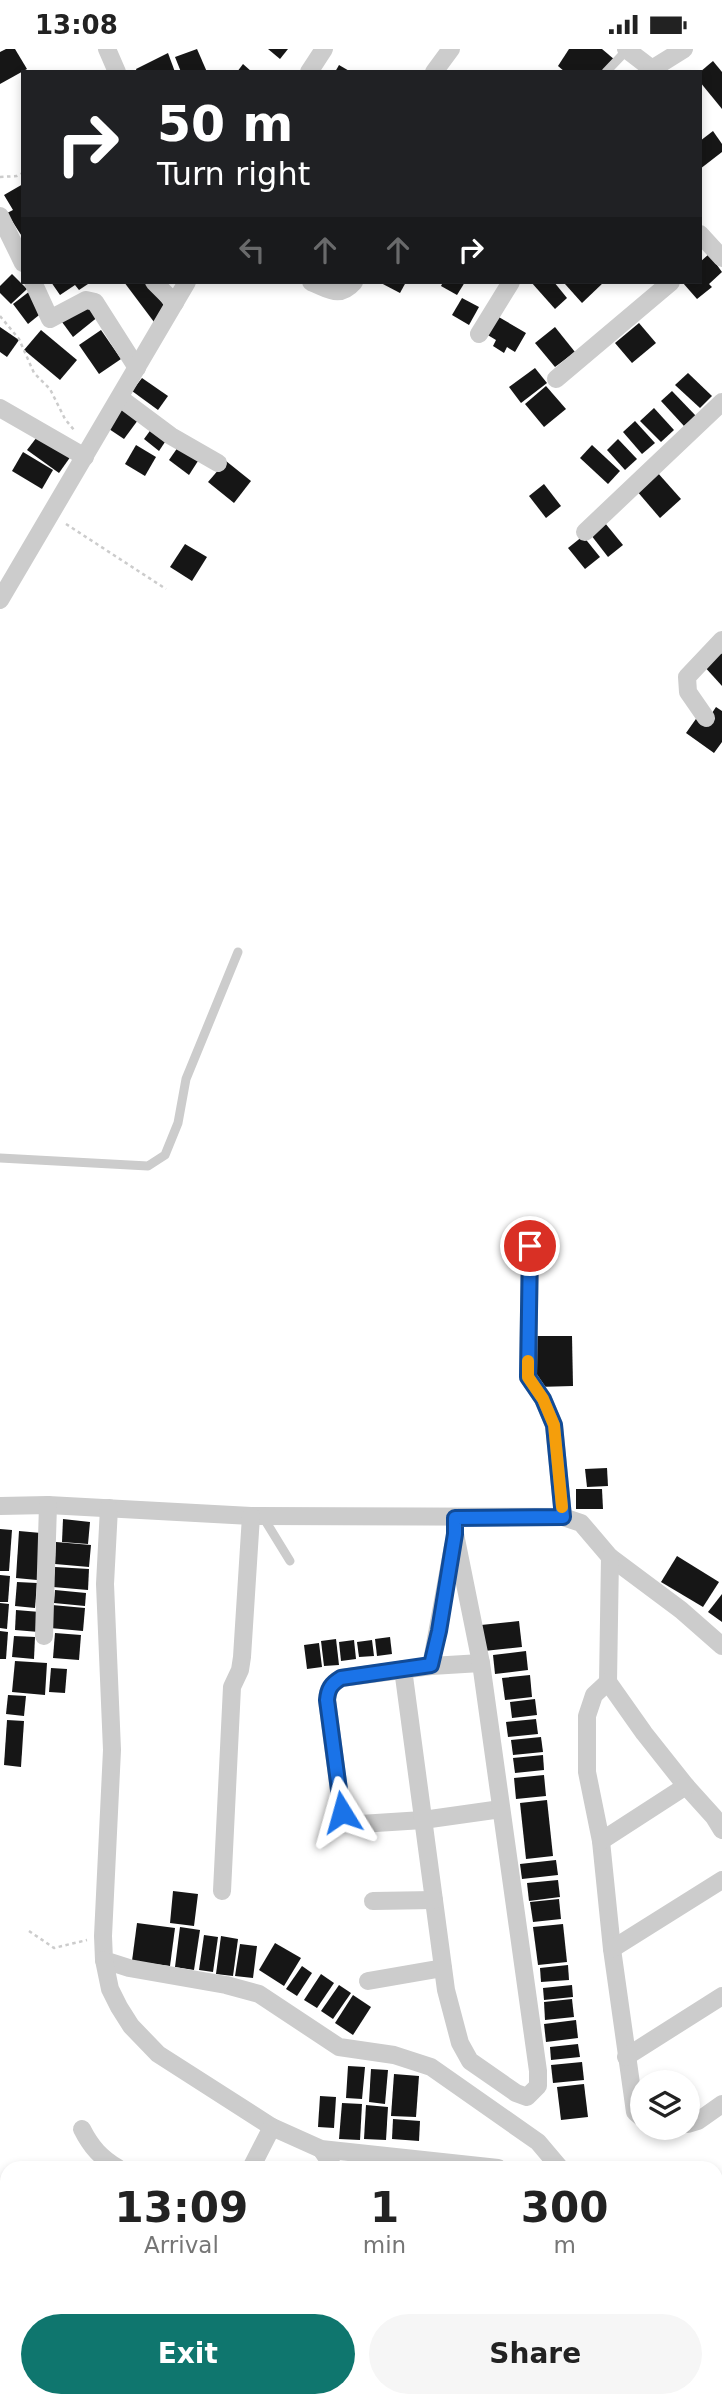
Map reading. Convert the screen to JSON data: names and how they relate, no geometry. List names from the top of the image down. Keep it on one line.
{"page":{"status":"13:08","turn":["50 m","Turn right"],"eta":["13:09","Arrival","1","min","300","m"],"buttons":["Exit","Share"]}}
